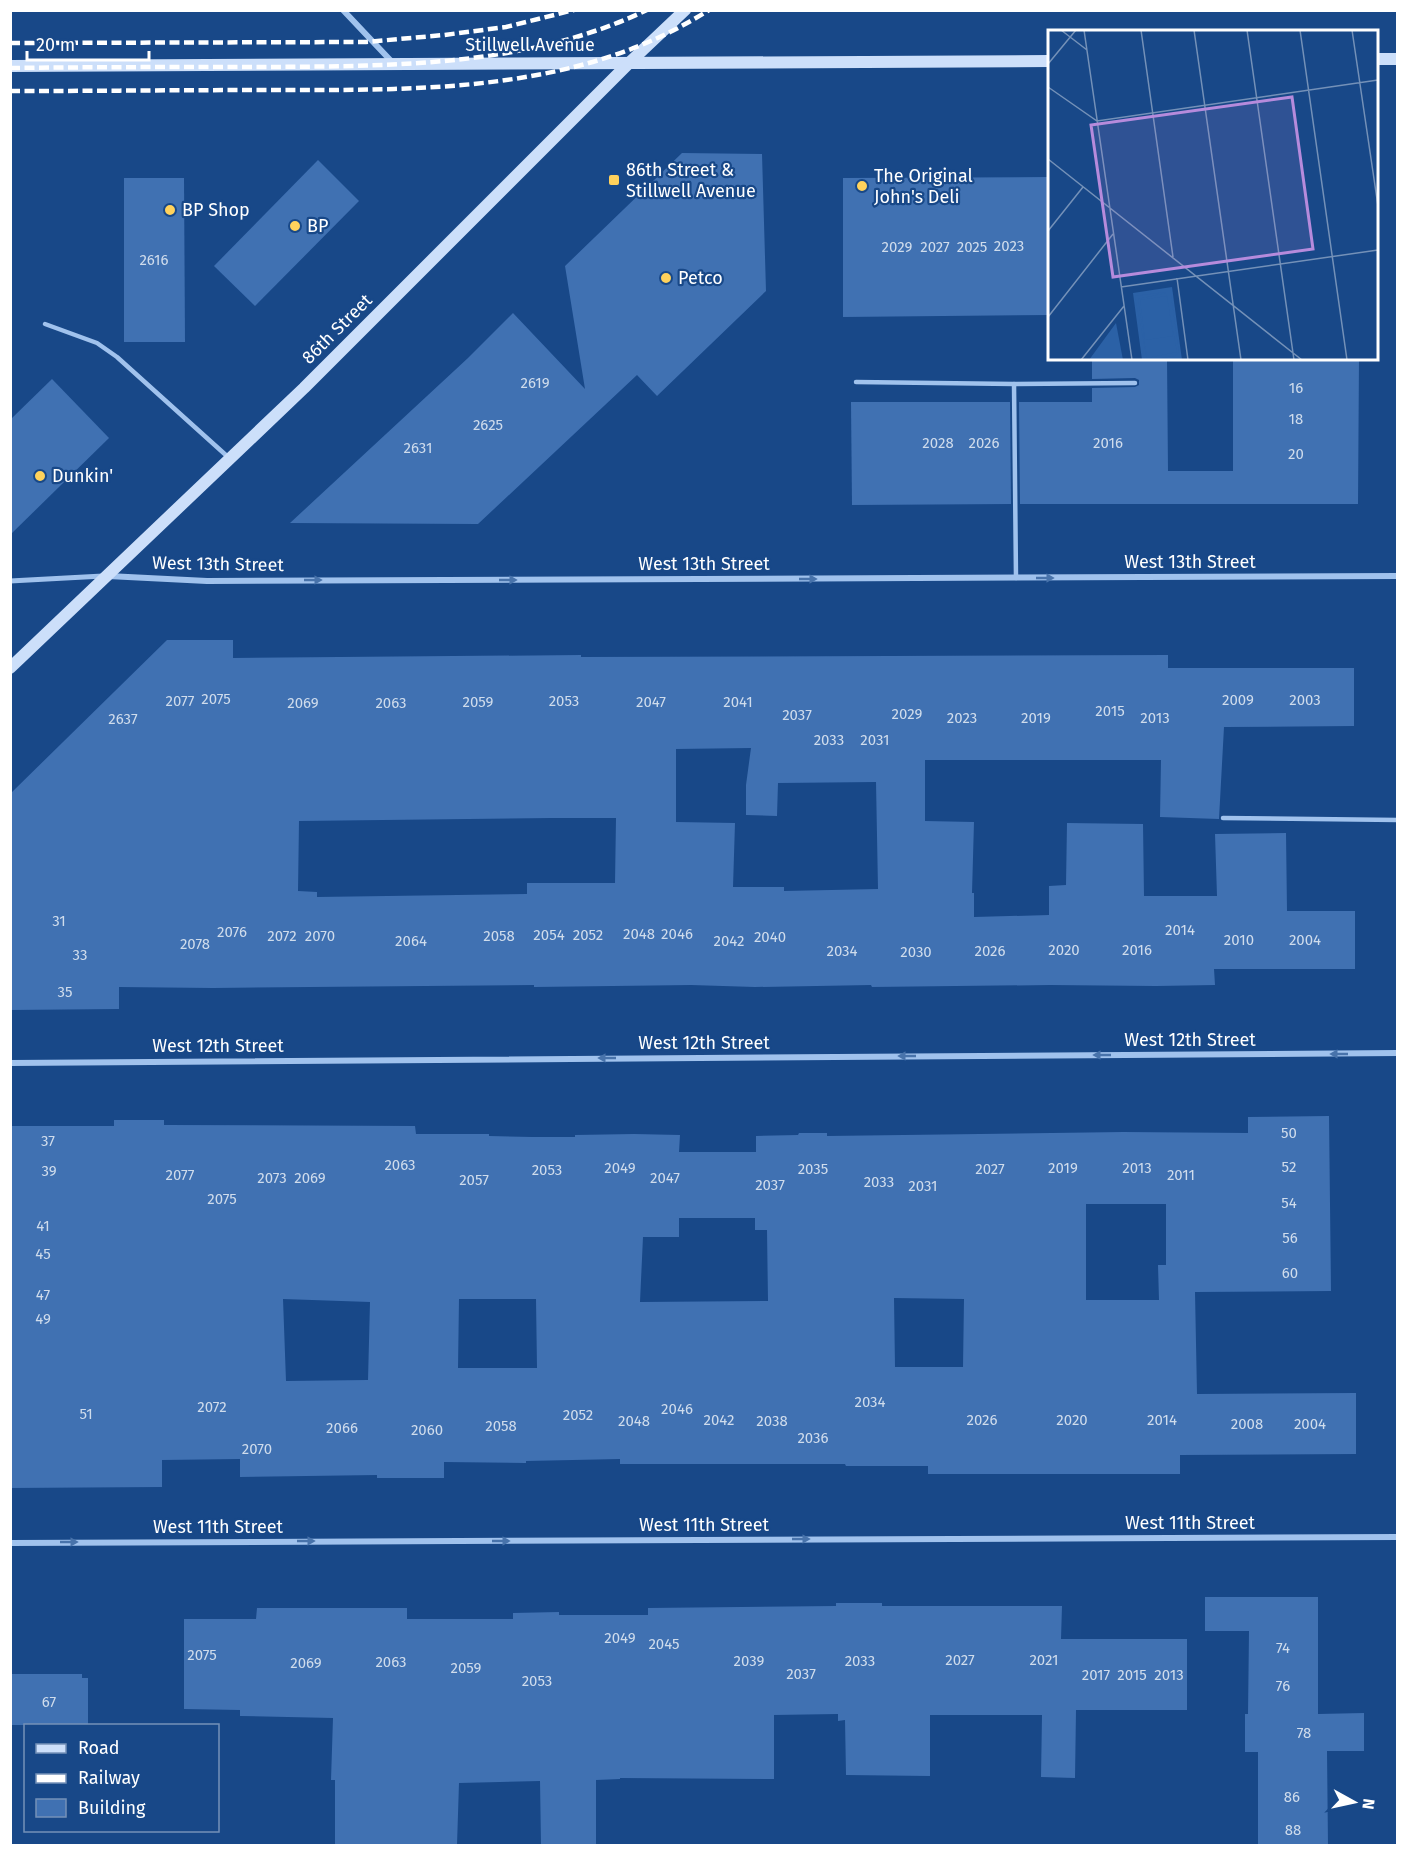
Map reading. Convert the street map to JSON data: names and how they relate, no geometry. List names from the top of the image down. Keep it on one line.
{"streets":{"main road":["Stillwell Avenue","86th Street"],"street":["West 13th Street","West 12th Street","West 11th Street"]},"crossings":[["Stillwell Avenue","86th Street"],["86th Street","West 13th Street"]],"one_way":["West 13th Street","West 12th Street","West 11th Street"],"places":{"transit":["86th Street & Stillwell Avenue"],"other":["The Original John's Deli","BP Shop","BP","Petco","Dunkin'"]},"house_numbers":["2023","2029","2027","2025","2616","2619","16","18","2625","2028","2026","2016","2631","20","2075","2009","2003","2077","2053","2059","2047","2041","2069","2063","2015","2029","2037","2023","2019","2013","2637","2033","2031","31","2014","2076","2048","2046","2054","2052","2072","2070","2058","2040","2010","2004","2064","2042","2078","2020","2016","2034","2026","2030","33","35","50","37","2063","52","2049","2019","2013","2035","2027","2053","39","2077","2011","2073","2069","2047","2057","2033","2037","2031","2075","54","41","56","45","60","47","49","2034","2072","2046","51","2052","2042","2026","2020","2014","2048","2038","2008","2004","2058","2066","2060","2036","2070","2049","2045","74","2075","2027","2021","2039","2033","2063","2069","2059","2037","2017","2015","2013","2053","76","67","78","86","88"],"legend":["Road","Railway","Building"],"scale_bar":"20 m","north":"right"}
